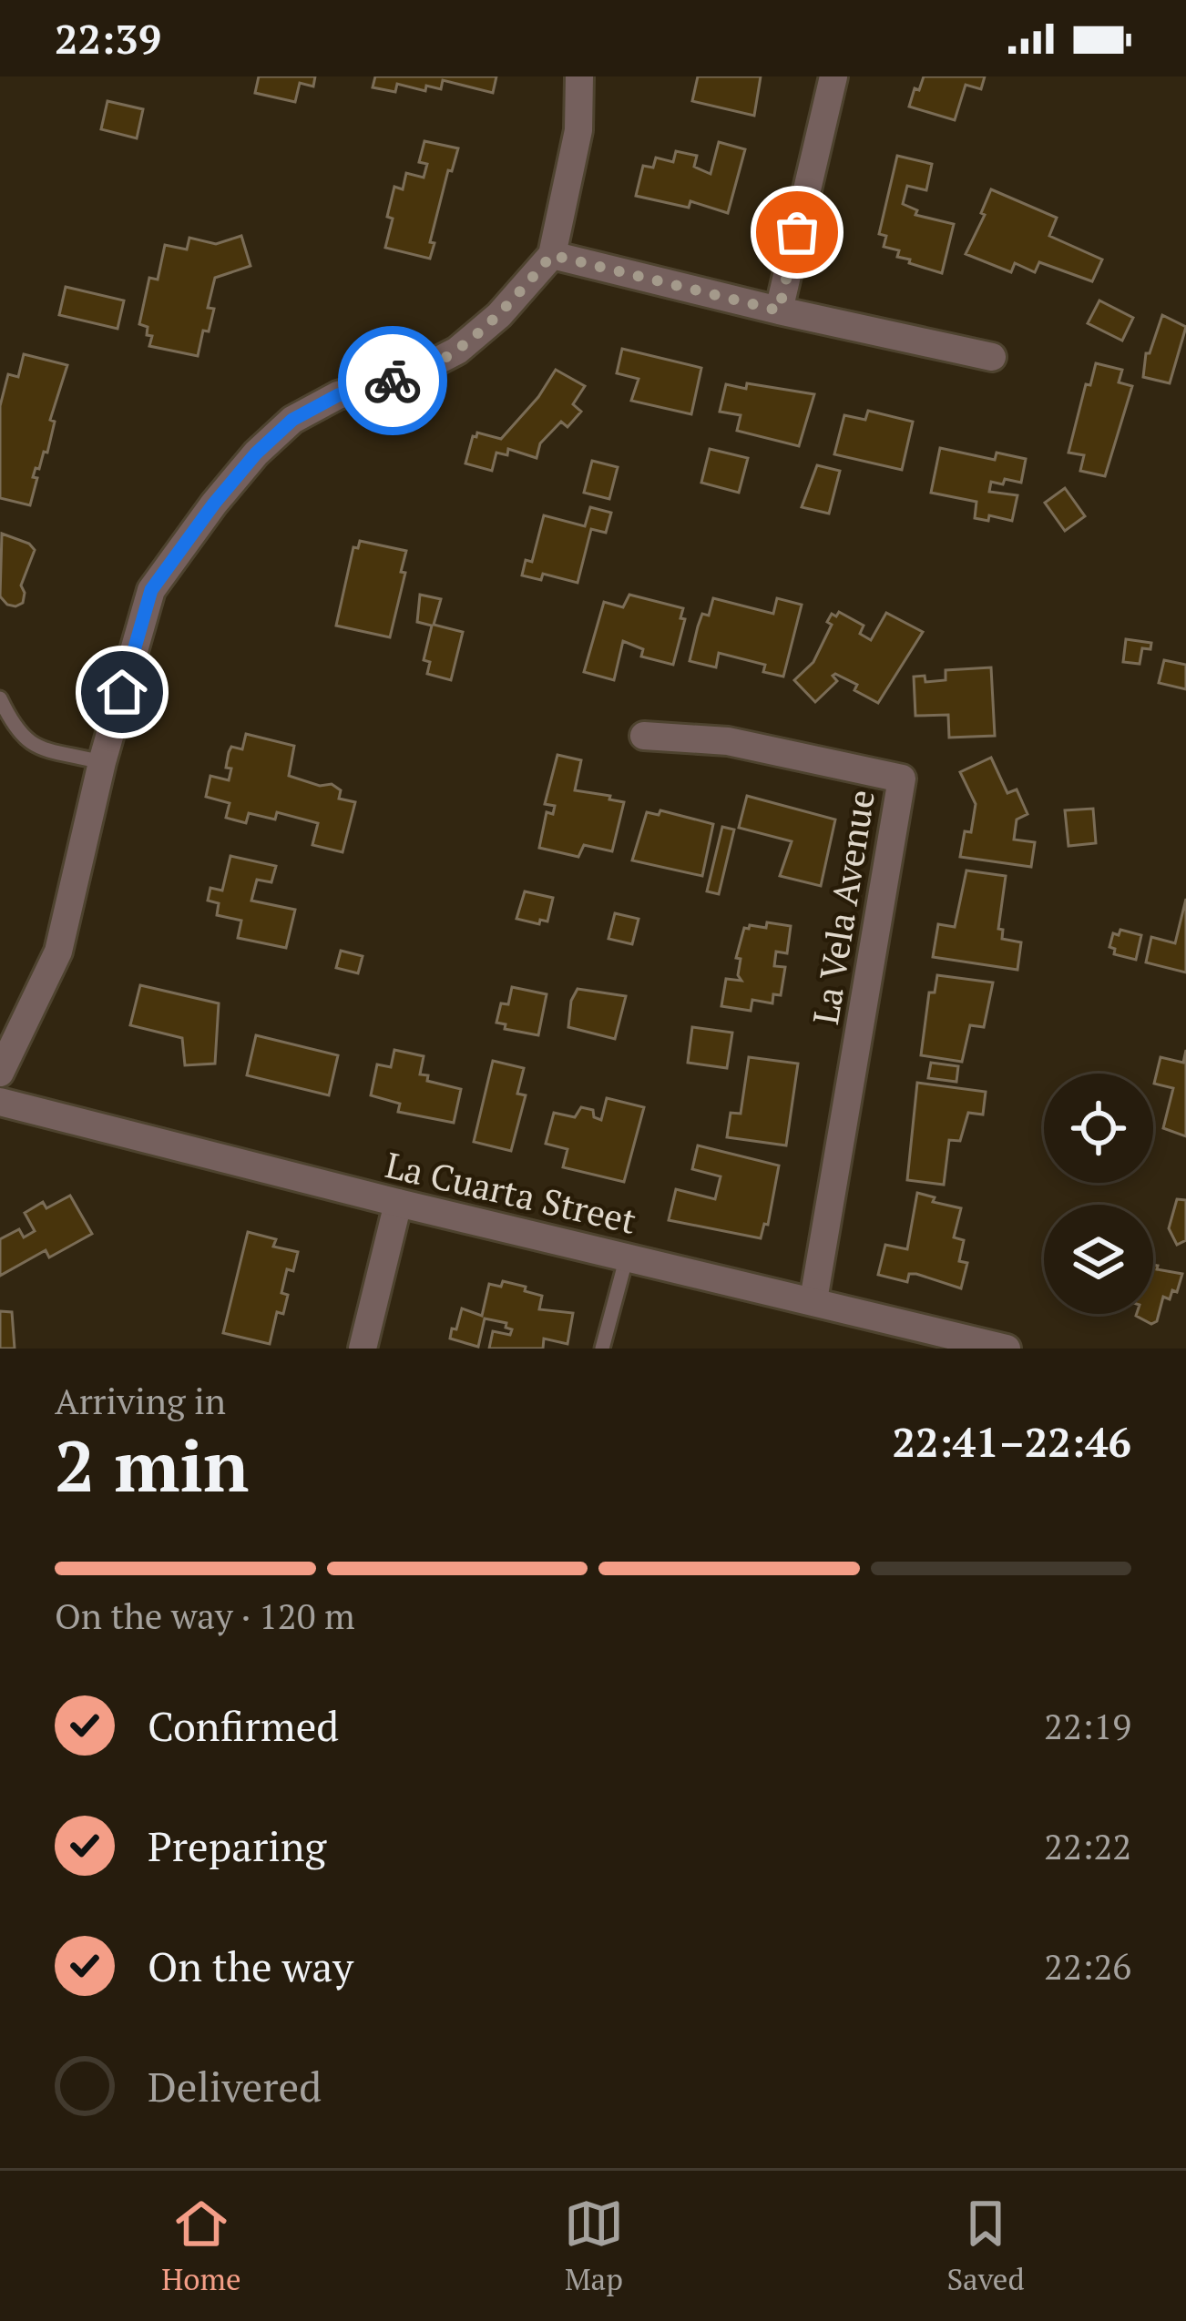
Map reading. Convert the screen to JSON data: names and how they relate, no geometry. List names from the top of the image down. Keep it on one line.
{"streets":{"street":["La Vela Avenue","La Cuarta Street"]},"crossings":[["La Vela Avenue","La Cuarta Street"]],"page":{"status":"22:39","heading":["2 min","Arriving in","22:41–22:46"],"bar":"On the way · 120 m","list":[["Confirmed","22:19"],["Preparing","22:22"],["On the way","22:26"],"Delivered"],"tabs":["Home","Map","Saved"]}}
